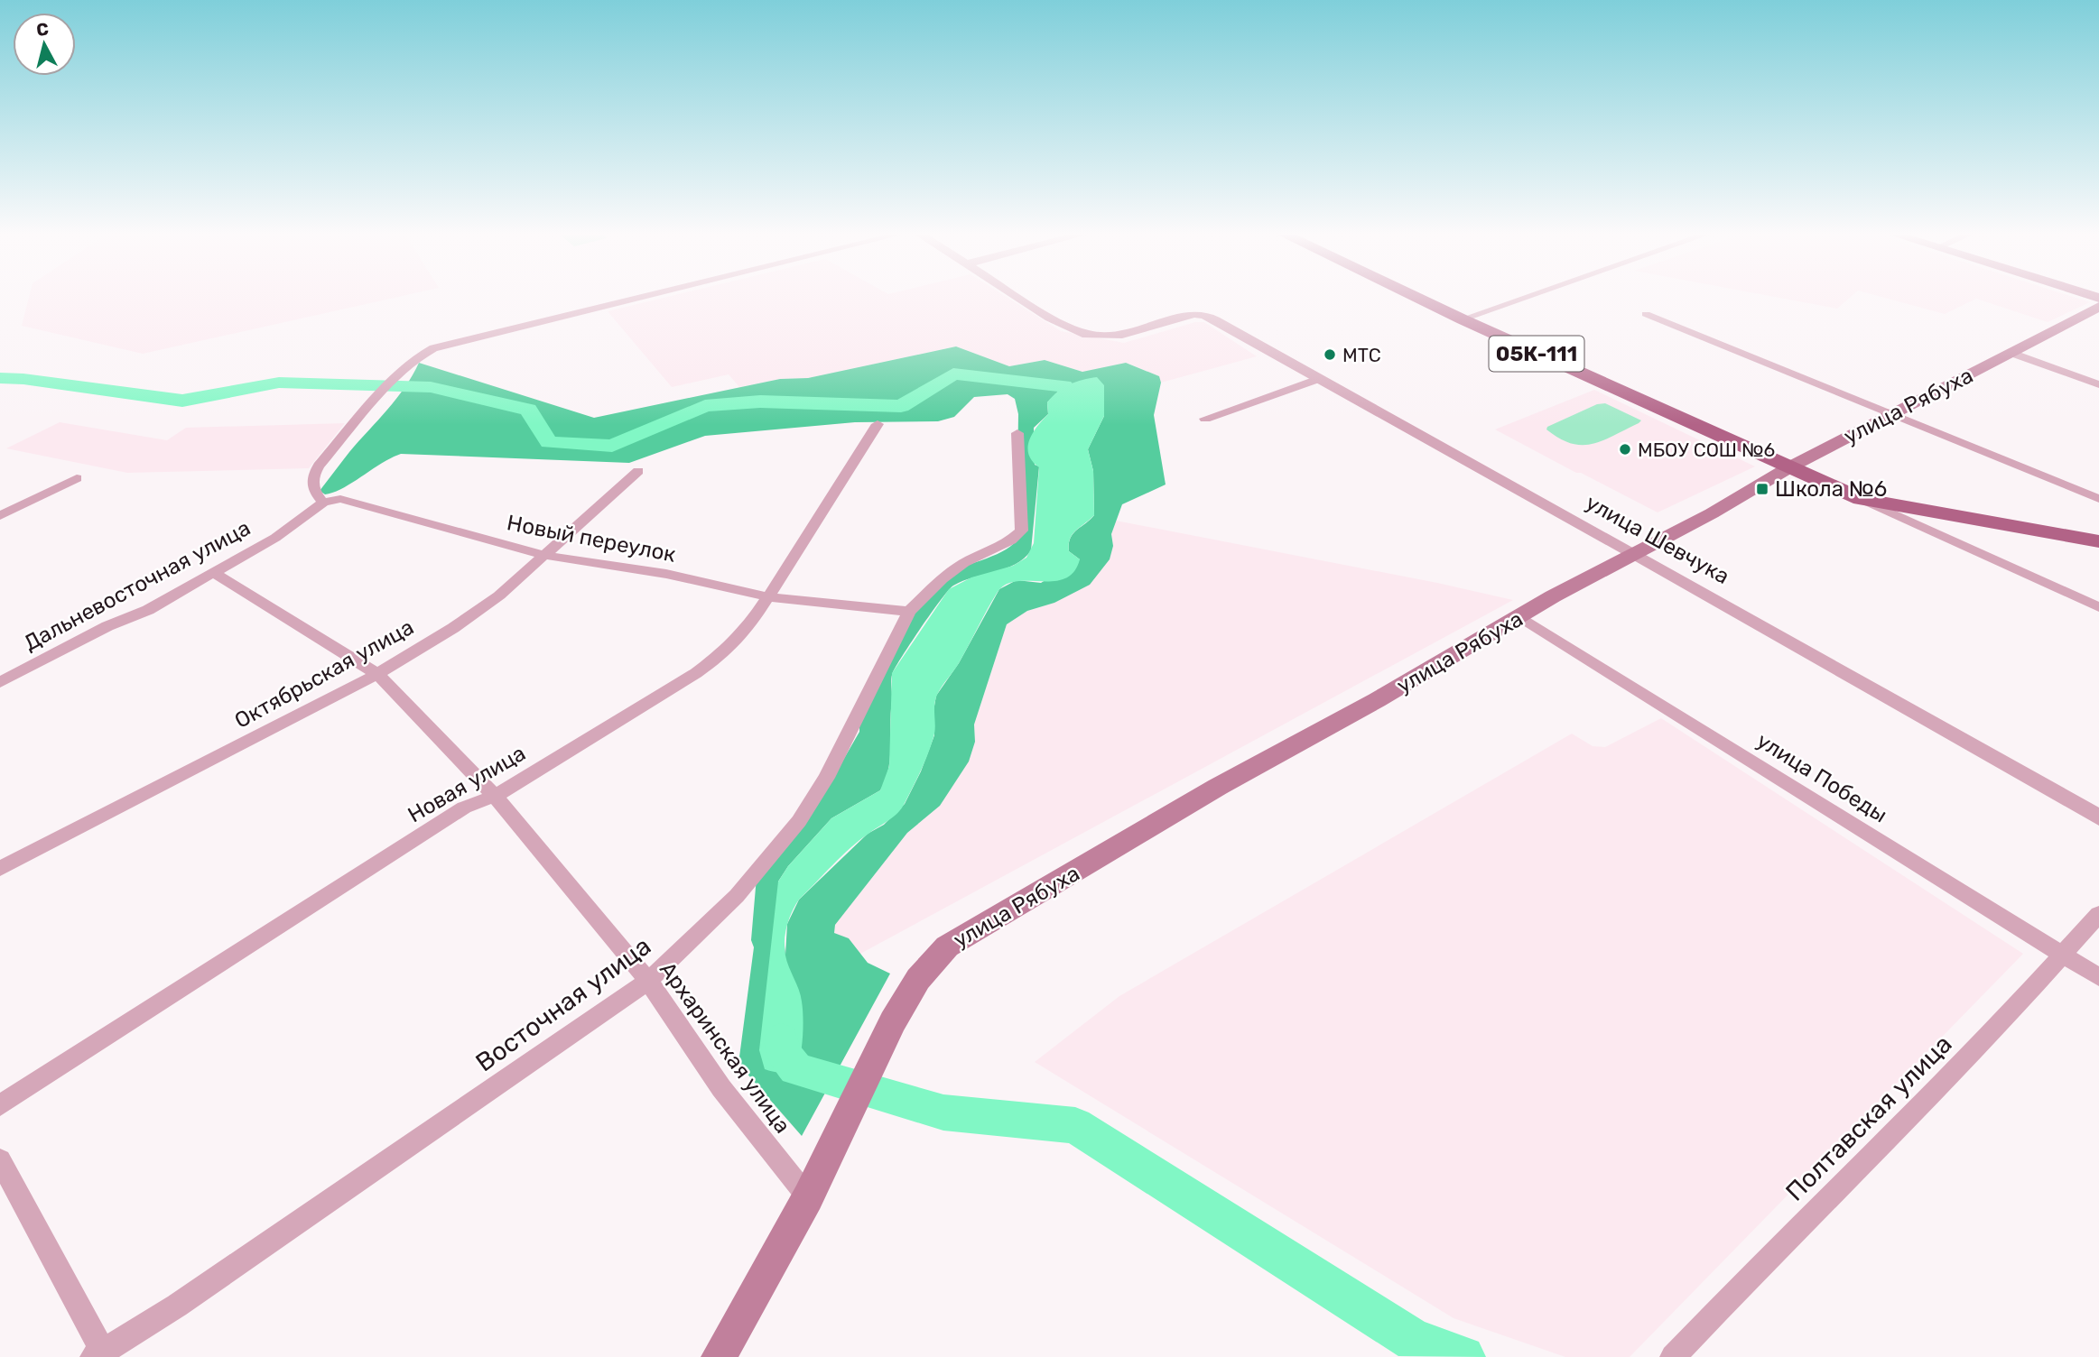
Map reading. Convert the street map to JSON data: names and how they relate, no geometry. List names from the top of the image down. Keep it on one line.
{"streets":{"main road":["05К-111","улица Рябуха"],"street":["Новый переулок","улица Шевчука","Дальневосточная улица","Октябрьская улица","улица Победы","Новая улица","Восточная улица","Архаринская улица","Полтавская улица"]},"crossings":[["05К-111","улица Рябуха"],["улица Рябуха","улица Шевчука"],["улица Рябуха","улица Победы"],["улица Рябуха","Архаринская улица"],["Новый переулок","Дальневосточная улица"],["Новый переулок","Октябрьская улица"],["Новый переулок","Новая улица"],["Новый переулок","Восточная улица"],["Дальневосточная улица","Архаринская улица"],["Октябрьская улица","Архаринская улица"],["улица Победы","Полтавская улица"],["Новая улица","Архаринская улица"],["Восточная улица","Архаринская улица"]],"places":{"other":["МТС","МБОУ СОШ №6"],"transit":["Школа №6"]},"north":"top"}
